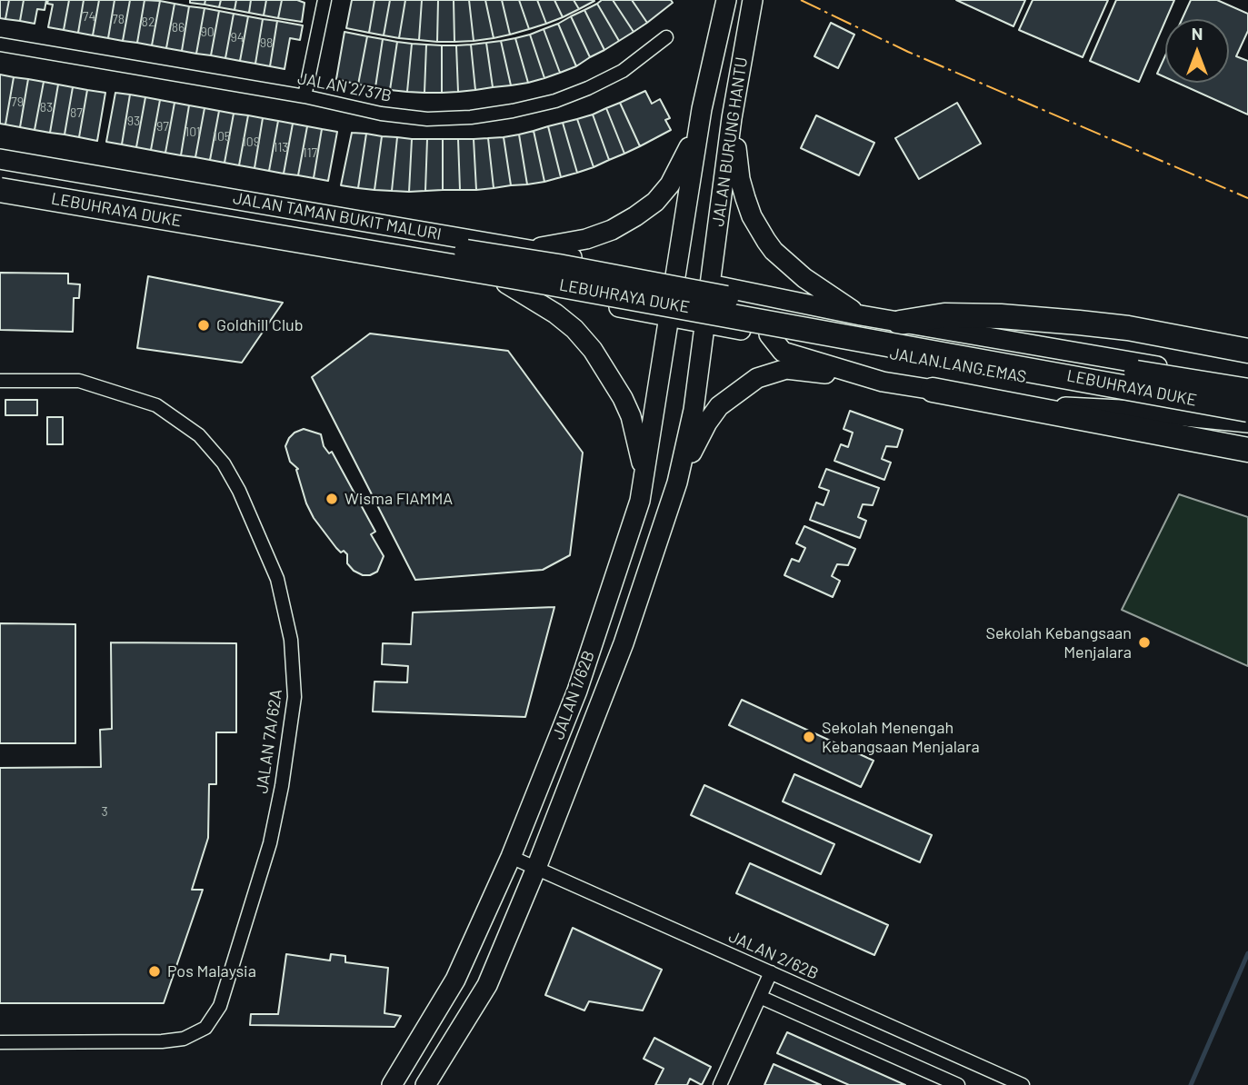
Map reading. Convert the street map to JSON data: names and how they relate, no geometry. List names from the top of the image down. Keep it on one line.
{"streets":{"highway":["LEBUHRAYA DUKE"],"main road":["JALAN BURUNG HANTU","JALAN TAMAN BUKIT MALURI","JALAN LANG EMAS","JALAN 1/62B"],"street":["JALAN 2/37B","JALAN 7A/62A","JALAN 2/62B"]},"crossings":[["JALAN BURUNG HANTU","JALAN TAMAN BUKIT MALURI"],["JALAN BURUNG HANTU","JALAN 1/62B"],["JALAN TAMAN BUKIT MALURI","JALAN 1/62B"],["JALAN LANG EMAS","JALAN 1/62B"],["JALAN 1/62B","JALAN 2/62B"]],"places":["Goldhill Club","Wisma FIAMMA","Sekolah Kebangsaan Menjalara","Sekolah Menengah Kebangsaan Menjalara","Pos Malaysia"],"house_numbers":["74","78","82","86","90","94","98","79","83","87","93","97","101","105","109","113","117","3"],"north":"top"}
